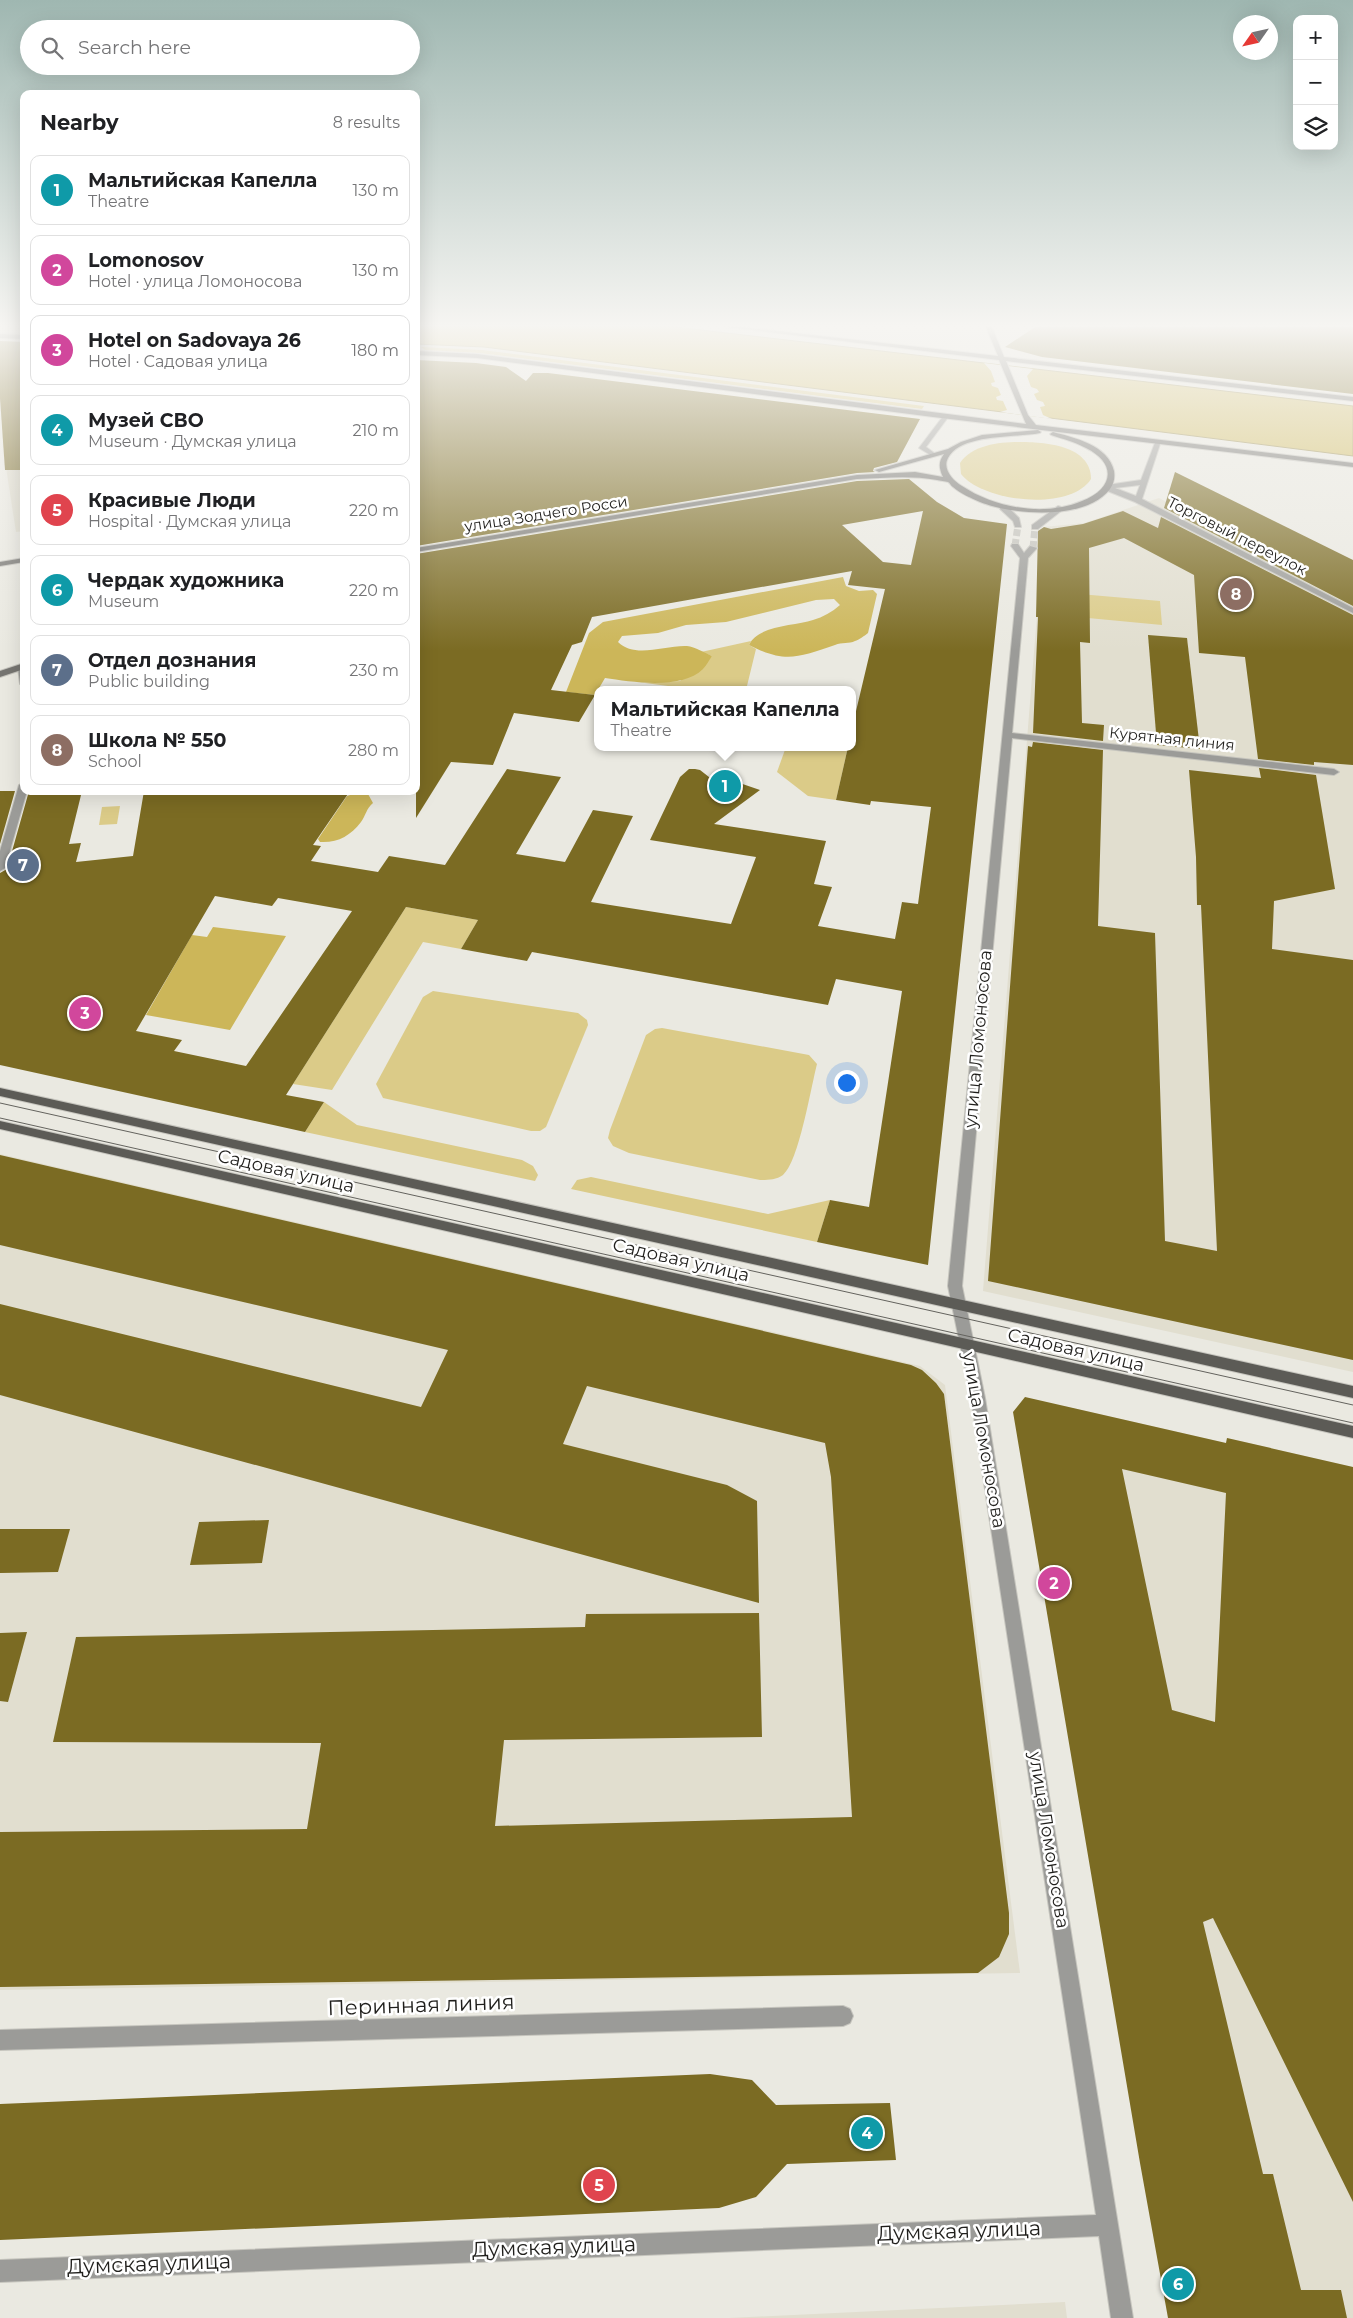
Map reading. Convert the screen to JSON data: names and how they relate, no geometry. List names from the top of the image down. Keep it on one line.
{"streets":{"main road":["улица Зодчего Росси","Садовая улица"],"street":["Торговый переулок","Курятная линия","улица Ломоносова","Перинная линия","Думская улица"]},"crossings":[["Курятная линия","улица Ломоносова"],["улица Ломоносова","Садовая улица"],["улица Ломоносова","Думская улица"]],"north":"bottom left","page":{"map_buttons":["+","−"],"search":"Search here","heading":["Nearby","8 results"],"list":[{"mark":"1","name":"Мальтийская Капелла","note":"Theatre","value":"130 m"},{"mark":"2","name":"Lomonosov","note":"Hotel · улица Ломоносова","value":"130 m"},{"mark":"3","name":"Hotel on Sadovaya 26","note":"Hotel · Садовая улица","value":"180 m"},{"mark":"4","name":"Музей СВО","note":"Museum · Думская улица","value":"210 m"},{"mark":"5","name":"Красивые Люди","note":"Hospital · Думская улица","value":"220 m"},{"mark":"6","name":"Чердак художника","note":"Museum","value":"220 m"},{"mark":"7","name":"Отдел дознания","note":"Public building","value":"230 m"},{"mark":"8","name":"Школа № 550","note":"School","value":"280 m"}],"pins":["8","1","7","3","2","4","5","6"],"popup":["Мальтийская Капелла","Theatre"]}}
